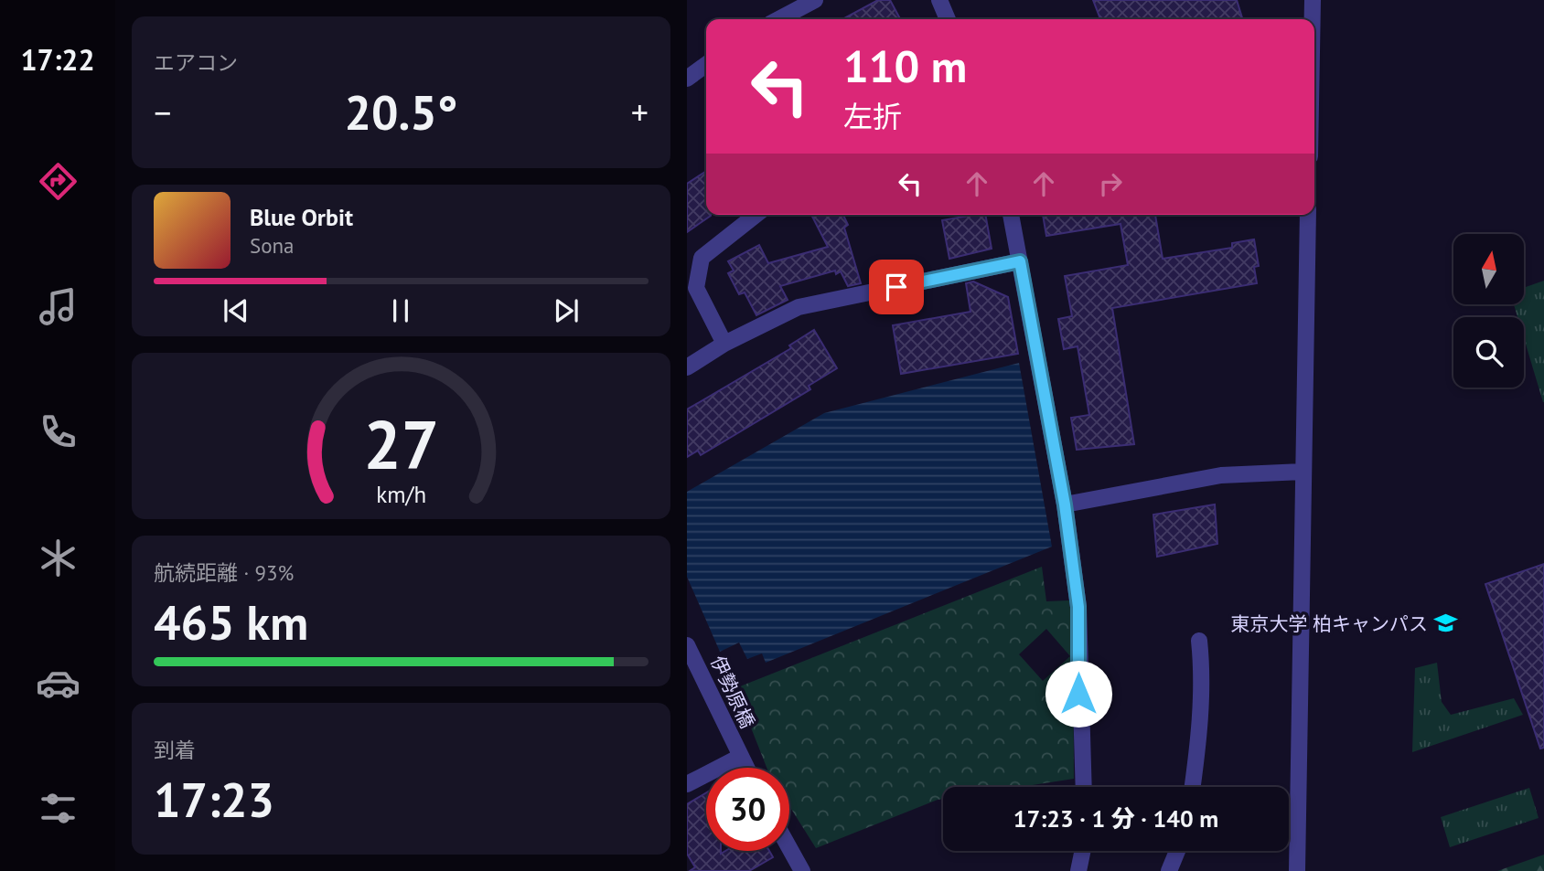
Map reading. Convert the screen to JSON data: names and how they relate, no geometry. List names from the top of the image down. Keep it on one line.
{"streets":{"street":["伊勢原橋"]},"places":{"school or university":["東京大学 柏キャンパス"]},"north":"top","page":{"tabs":"17:22","tile":["エアコン",["航続距離 · 93%","465 km"],["到着","17:23"]],"turn":["110 m","左折"],"heat":["−","20.5°","+"],"song":["Blue Orbit","Sona"],"limit":"30","trip":"17:23 · 1 分 · 140 m","gauge":["27","km/h"]}}
